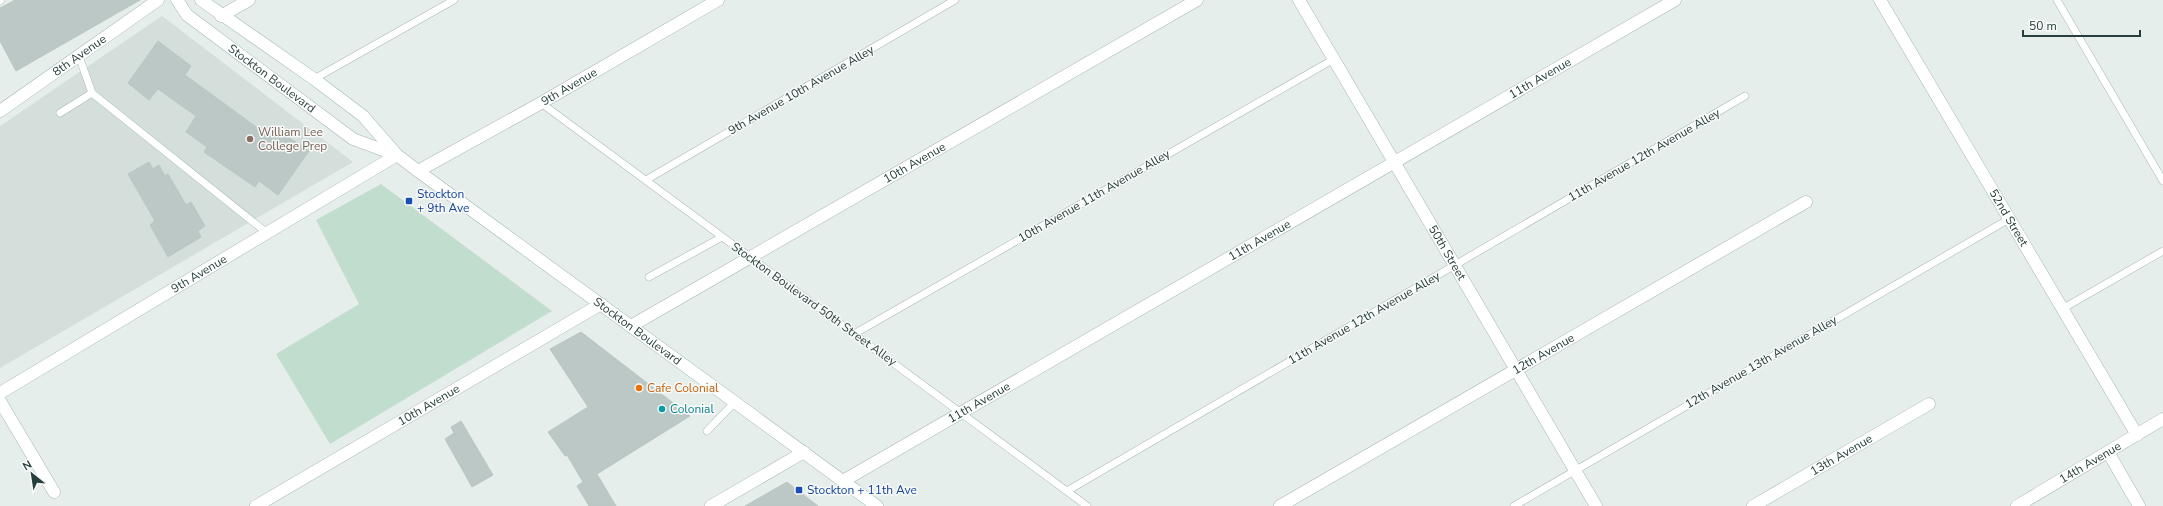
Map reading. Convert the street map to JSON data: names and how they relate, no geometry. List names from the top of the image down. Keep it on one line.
{"streets":{"street":["8th Avenue","Stockton Boulevard","11th Avenue","9th Avenue","10th Avenue","52nd Street","50th Street","12th Avenue","13th Avenue","14th Avenue"],"lane":["9th Avenue 10th Avenue Alley","11th Avenue 12th Avenue Alley","10th Avenue 11th Avenue Alley","Stockton Boulevard 50th Street Alley","12th Avenue 13th Avenue Alley"]},"crossings":[["Stockton Boulevard","11th Avenue"],["Stockton Boulevard","9th Avenue"],["Stockton Boulevard","10th Avenue"],["11th Avenue","50th Street"],["11th Avenue","Stockton Boulevard 50th Street Alley"],["9th Avenue","Stockton Boulevard 50th Street Alley"],["9th Avenue 10th Avenue Alley","Stockton Boulevard 50th Street Alley"],["11th Avenue 12th Avenue Alley","50th Street"],["11th Avenue 12th Avenue Alley","Stockton Boulevard 50th Street Alley"],["10th Avenue","Stockton Boulevard 50th Street Alley"],["10th Avenue 11th Avenue Alley","50th Street"],["10th Avenue 11th Avenue Alley","Stockton Boulevard 50th Street Alley"],["52nd Street","12th Avenue 13th Avenue Alley"],["52nd Street","14th Avenue"],["50th Street","12th Avenue"],["50th Street","12th Avenue 13th Avenue Alley"]],"places":{"other":["William Lee College Prep","Cafe Colonial","Colonial"],"transit":["Stockton + 9th Ave","Stockton + 11th Ave"]},"scale_bar":"50 m","north":"top left"}
